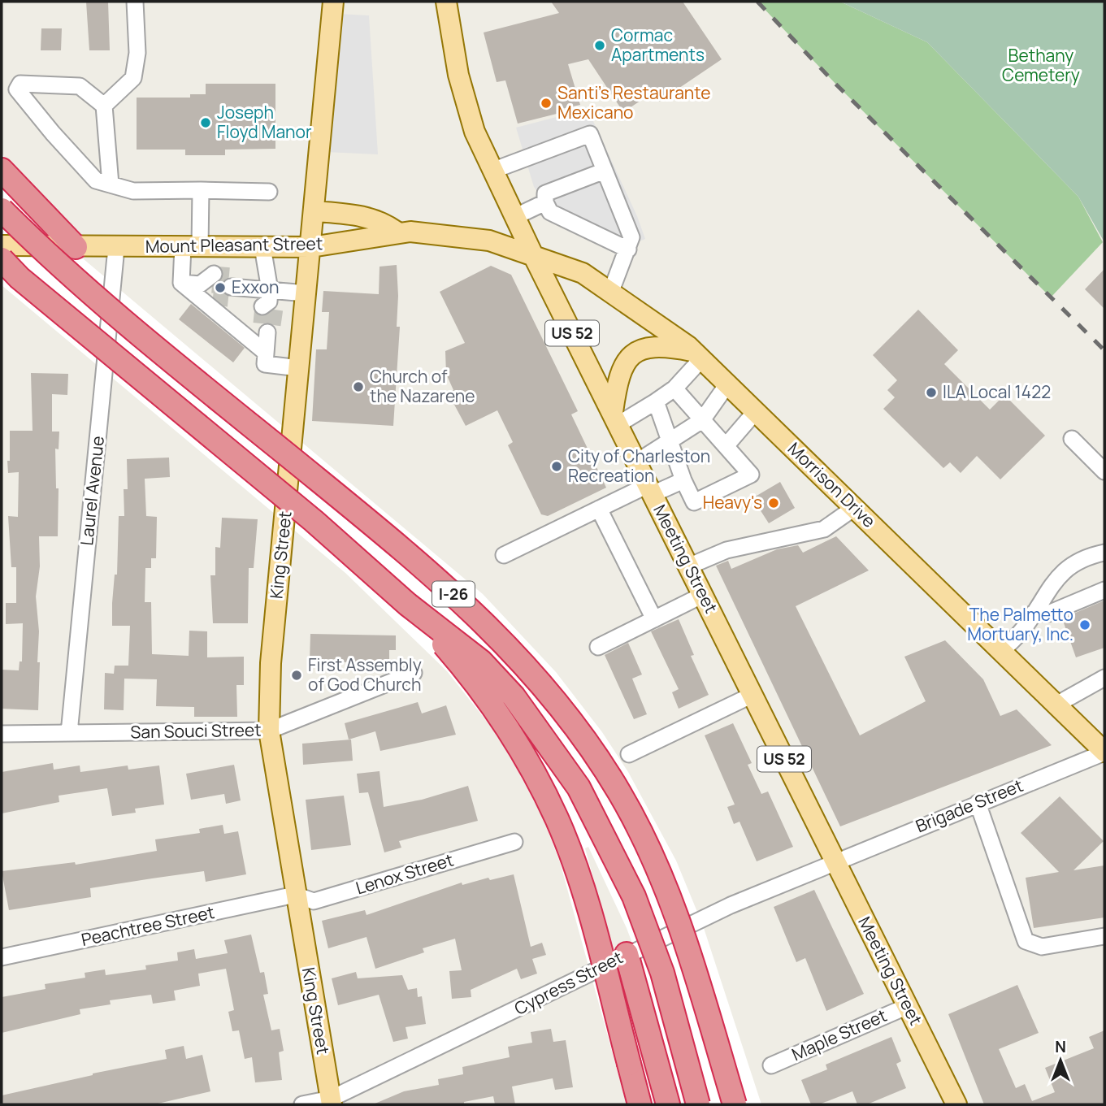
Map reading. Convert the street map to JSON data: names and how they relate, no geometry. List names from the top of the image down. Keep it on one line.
{"streets":{"highway":["I-26"],"main road":["Mount Pleasant Street","US 52","Morrison Drive","King Street","Meeting Street"],"street":["Laurel Avenue","San Souci Street","Brigade Street","Lenox Street","Peachtree Street","Cypress Street","Maple Street"]},"crossings":[["Mount Pleasant Street","Morrison Drive"],["Mount Pleasant Street","Laurel Avenue"],["Mount Pleasant Street","King Street"],["Mount Pleasant Street","Meeting Street"],["Morrison Drive","Meeting Street"],["Morrison Drive","Brigade Street"],["Laurel Avenue","San Souci Street"],["King Street","San Souci Street"],["King Street","Lenox Street"],["King Street","Peachtree Street"],["King Street","Cypress Street"],["Meeting Street","Brigade Street"],["Meeting Street","Cypress Street"],["Meeting Street","Maple Street"],["Brigade Street","Cypress Street"],["Lenox Street","Peachtree Street"]],"parks":["Bethany Cemetery"],"places":["Cormac Apartments","Santi's Restaurante Mexicano","Joseph Floyd Manor","Exxon","Church of the Nazarene","ILA Local 1422","City of Charleston Recreation","Heavy's","The Palmetto Mortuary, Inc.","First Assembly of God Church"],"north":"top"}
